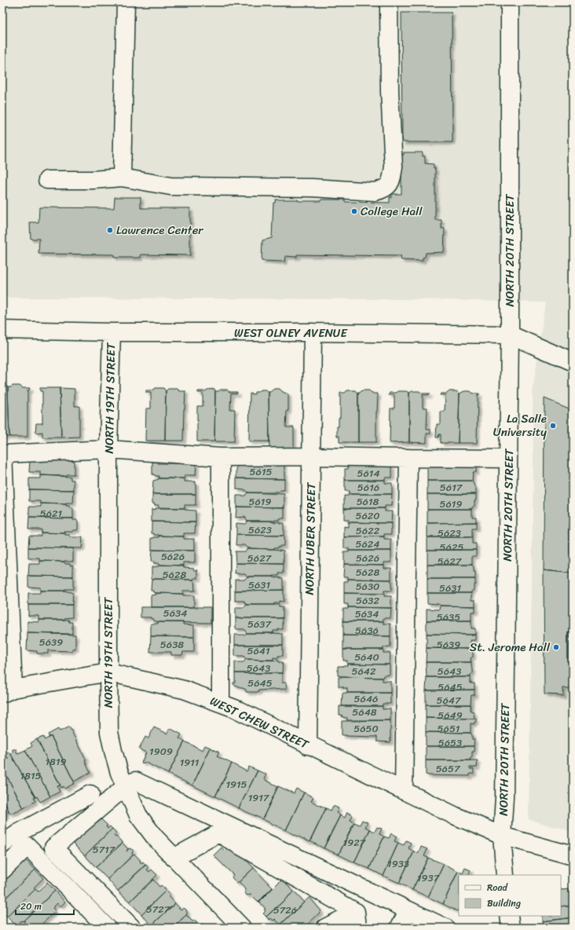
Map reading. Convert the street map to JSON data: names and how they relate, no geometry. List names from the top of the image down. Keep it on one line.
{"streets":{"street":["NORTH 20TH STREET","WEST OLNEY AVENUE","NORTH 19TH STREET","NORTH UBER STREET","WEST CHEW STREET"]},"crossings":[["NORTH 20TH STREET","WEST OLNEY AVENUE"],["NORTH 20TH STREET","WEST CHEW STREET"],["WEST OLNEY AVENUE","NORTH 19TH STREET"],["WEST OLNEY AVENUE","NORTH UBER STREET"],["NORTH 19TH STREET","WEST CHEW STREET"],["NORTH UBER STREET","WEST CHEW STREET"]],"places":["College Hall","Lawrence Center","La Salle University","St. Jerome Hall"],"house_numbers":["5615","5614","5616","5617","5619","5618","5619","5621","5620","5623","5622","5623","5624","5625","5626","5627","5626","5627","5628","5628","5631","5630","5631","5632","5634","5634","5635","5637","5636","5639","5638","5639","5641","5640","5643","5642","5643","5645","5645","5646","5647","5648","5649","5650","5651","5653","1909","1819","1911","5657","1815","1915","1917","1927","5717","1933","1937","5727","5726"],"legend":["Road","Building"],"scale_bar":"20 m"}
